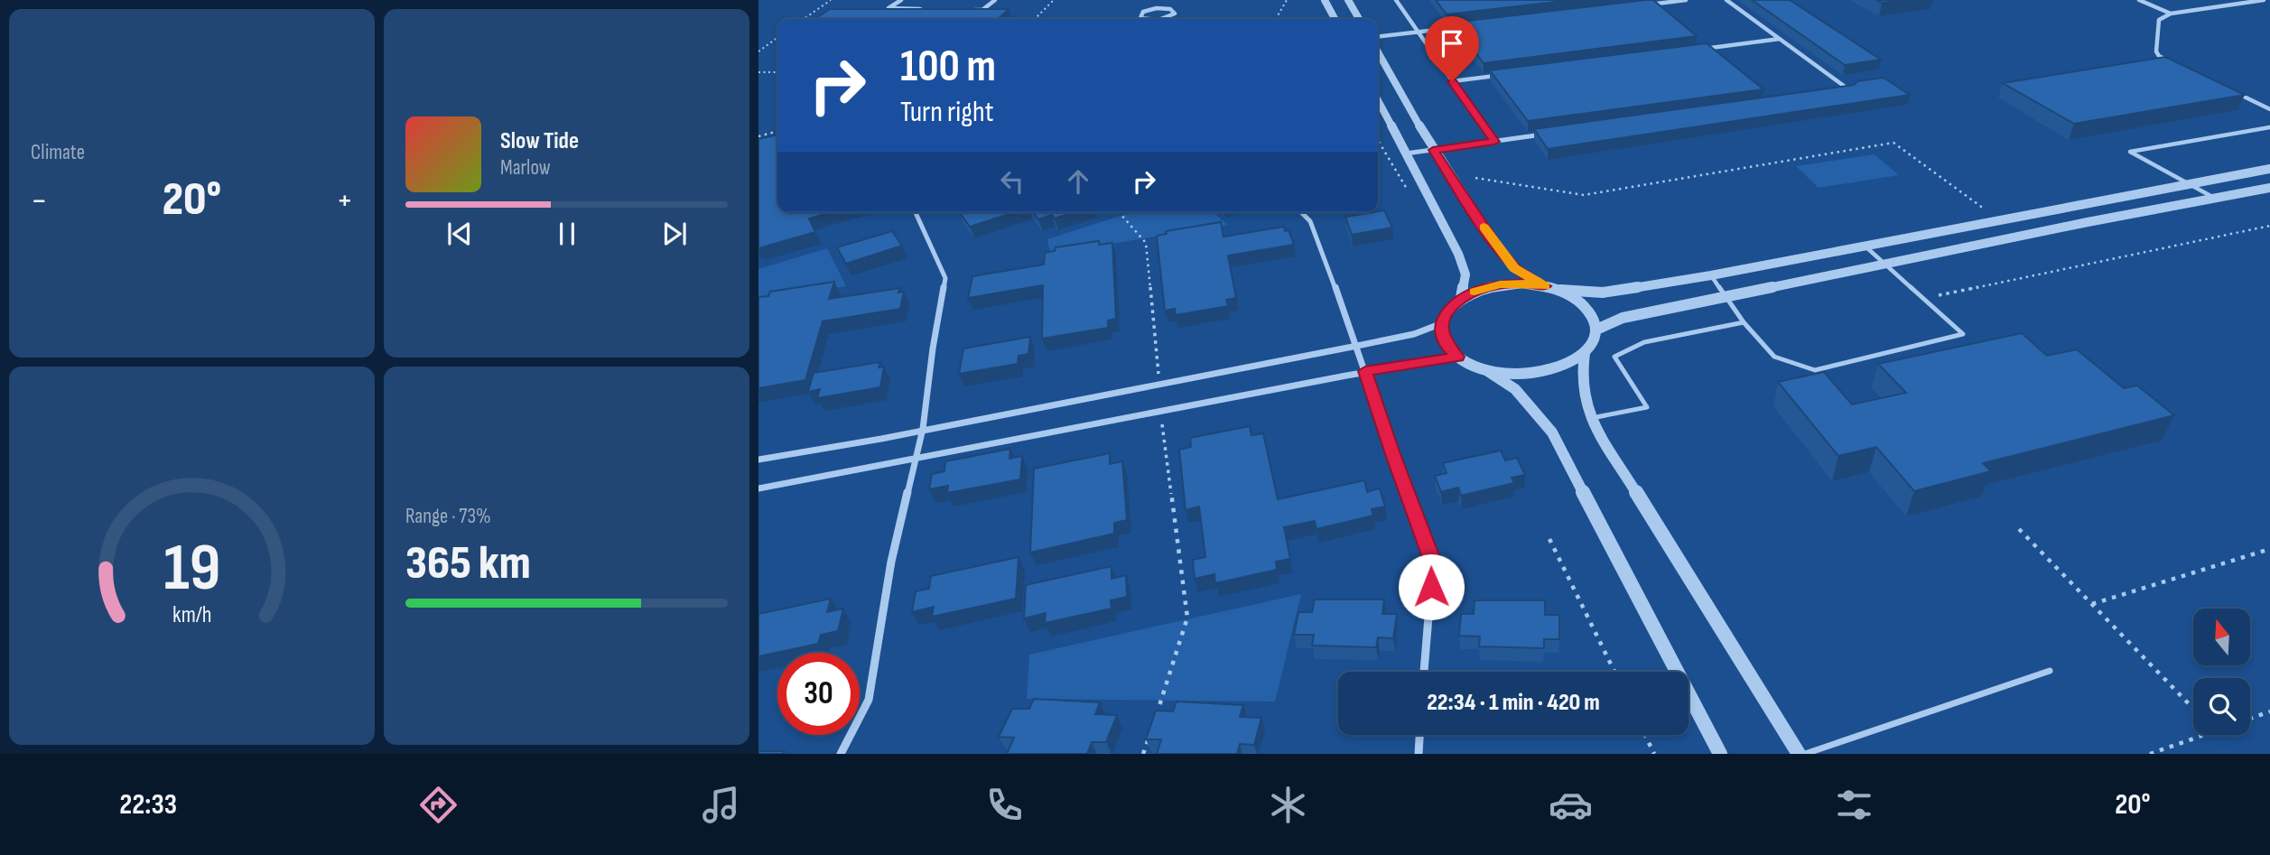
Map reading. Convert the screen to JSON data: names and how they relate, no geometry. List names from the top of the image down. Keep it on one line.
{"north":"top","page":{"tile":["Climate",["Range · 73%","365 km"]],"turn":["100 m","Turn right"],"song":["Slow Tide","Marlow"],"heat":["−","20°","+"],"limit":"30","trip":"22:34 · 1 min · 420 m","tabs":["22:33","20°"],"gauge":["19","km/h"]}}
